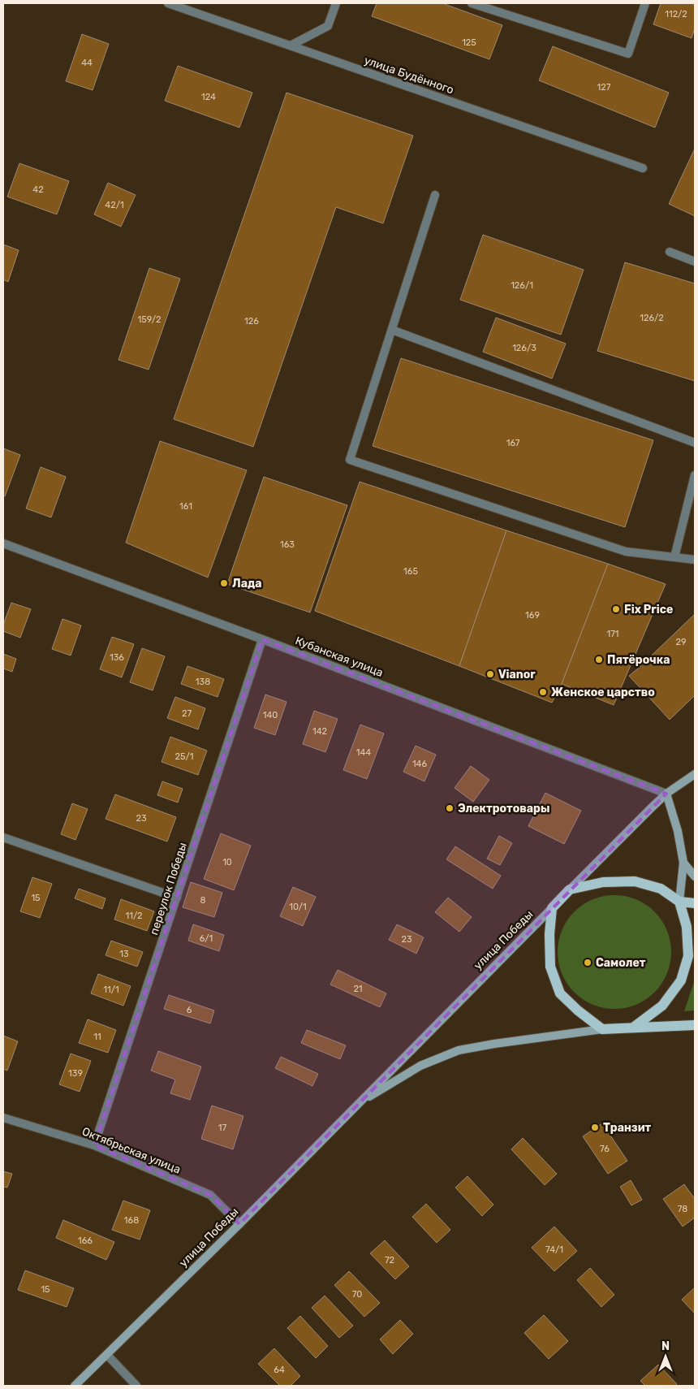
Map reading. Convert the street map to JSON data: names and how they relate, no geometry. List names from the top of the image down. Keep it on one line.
{"streets":{"main road":["улица Победы"],"street":["улица Будённого","Кубанская улица","переулок Победы","Октябрьская улица"]},"crossings":[["Кубанская улица","переулок Победы"],["Кубанская улица","улица Победы"],["переулок Победы","Октябрьская улица"],["улица Победы","Октябрьская улица"]],"places":["Лада","Fix Price","Пятёрочка","Vianor","Женское царство","Электротовары","Самолет","Транзит"],"house_numbers":["112/2","125","44","127","124","42","42/1","126/1","126/2","159/2","126","126/3","167","161","163","165","169","171","29","136","138","27","140","142","144","25/1","146","23","10","15","8","10/1","11/2","6/1","23","13","21","11/1","6","11","139","17","76","78","168","166","74/1","72","15","70","64"],"north":"top"}
